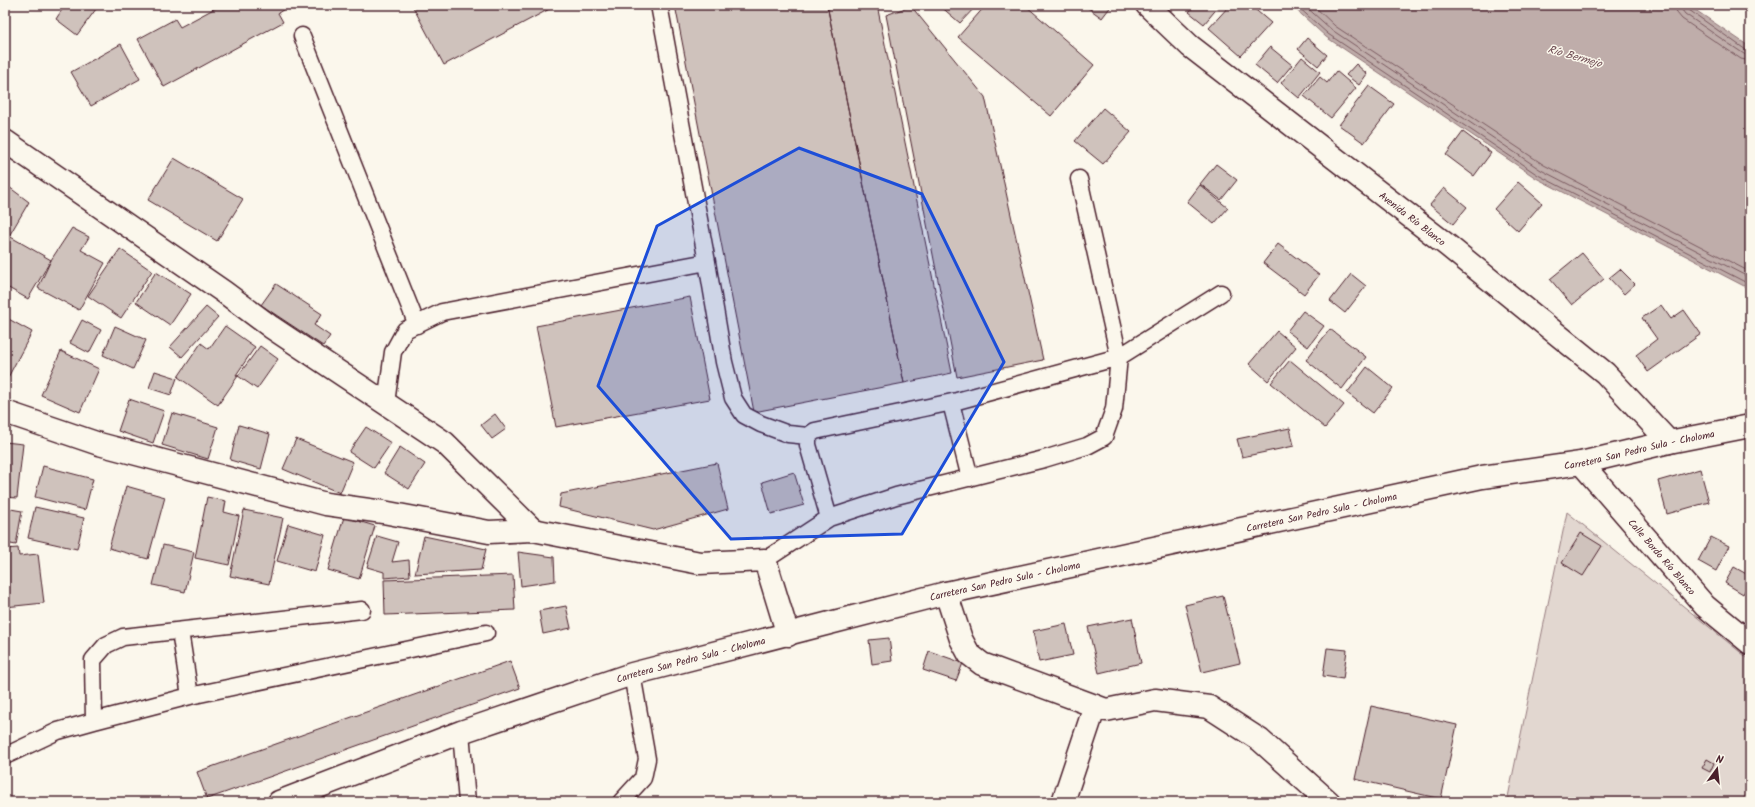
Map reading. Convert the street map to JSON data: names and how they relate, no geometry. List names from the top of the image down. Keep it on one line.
{"streets":{"street":["Avenida Río Blanco","Carretera San Pedro Sula - Choloma","Calle Bordo Río Blanco"]},"crossings":[["Avenida Río Blanco","Carretera San Pedro Sula - Choloma"],["Carretera San Pedro Sula - Choloma","Calle Bordo Río Blanco"]],"water":["Río Bermejo"],"north":"top"}
